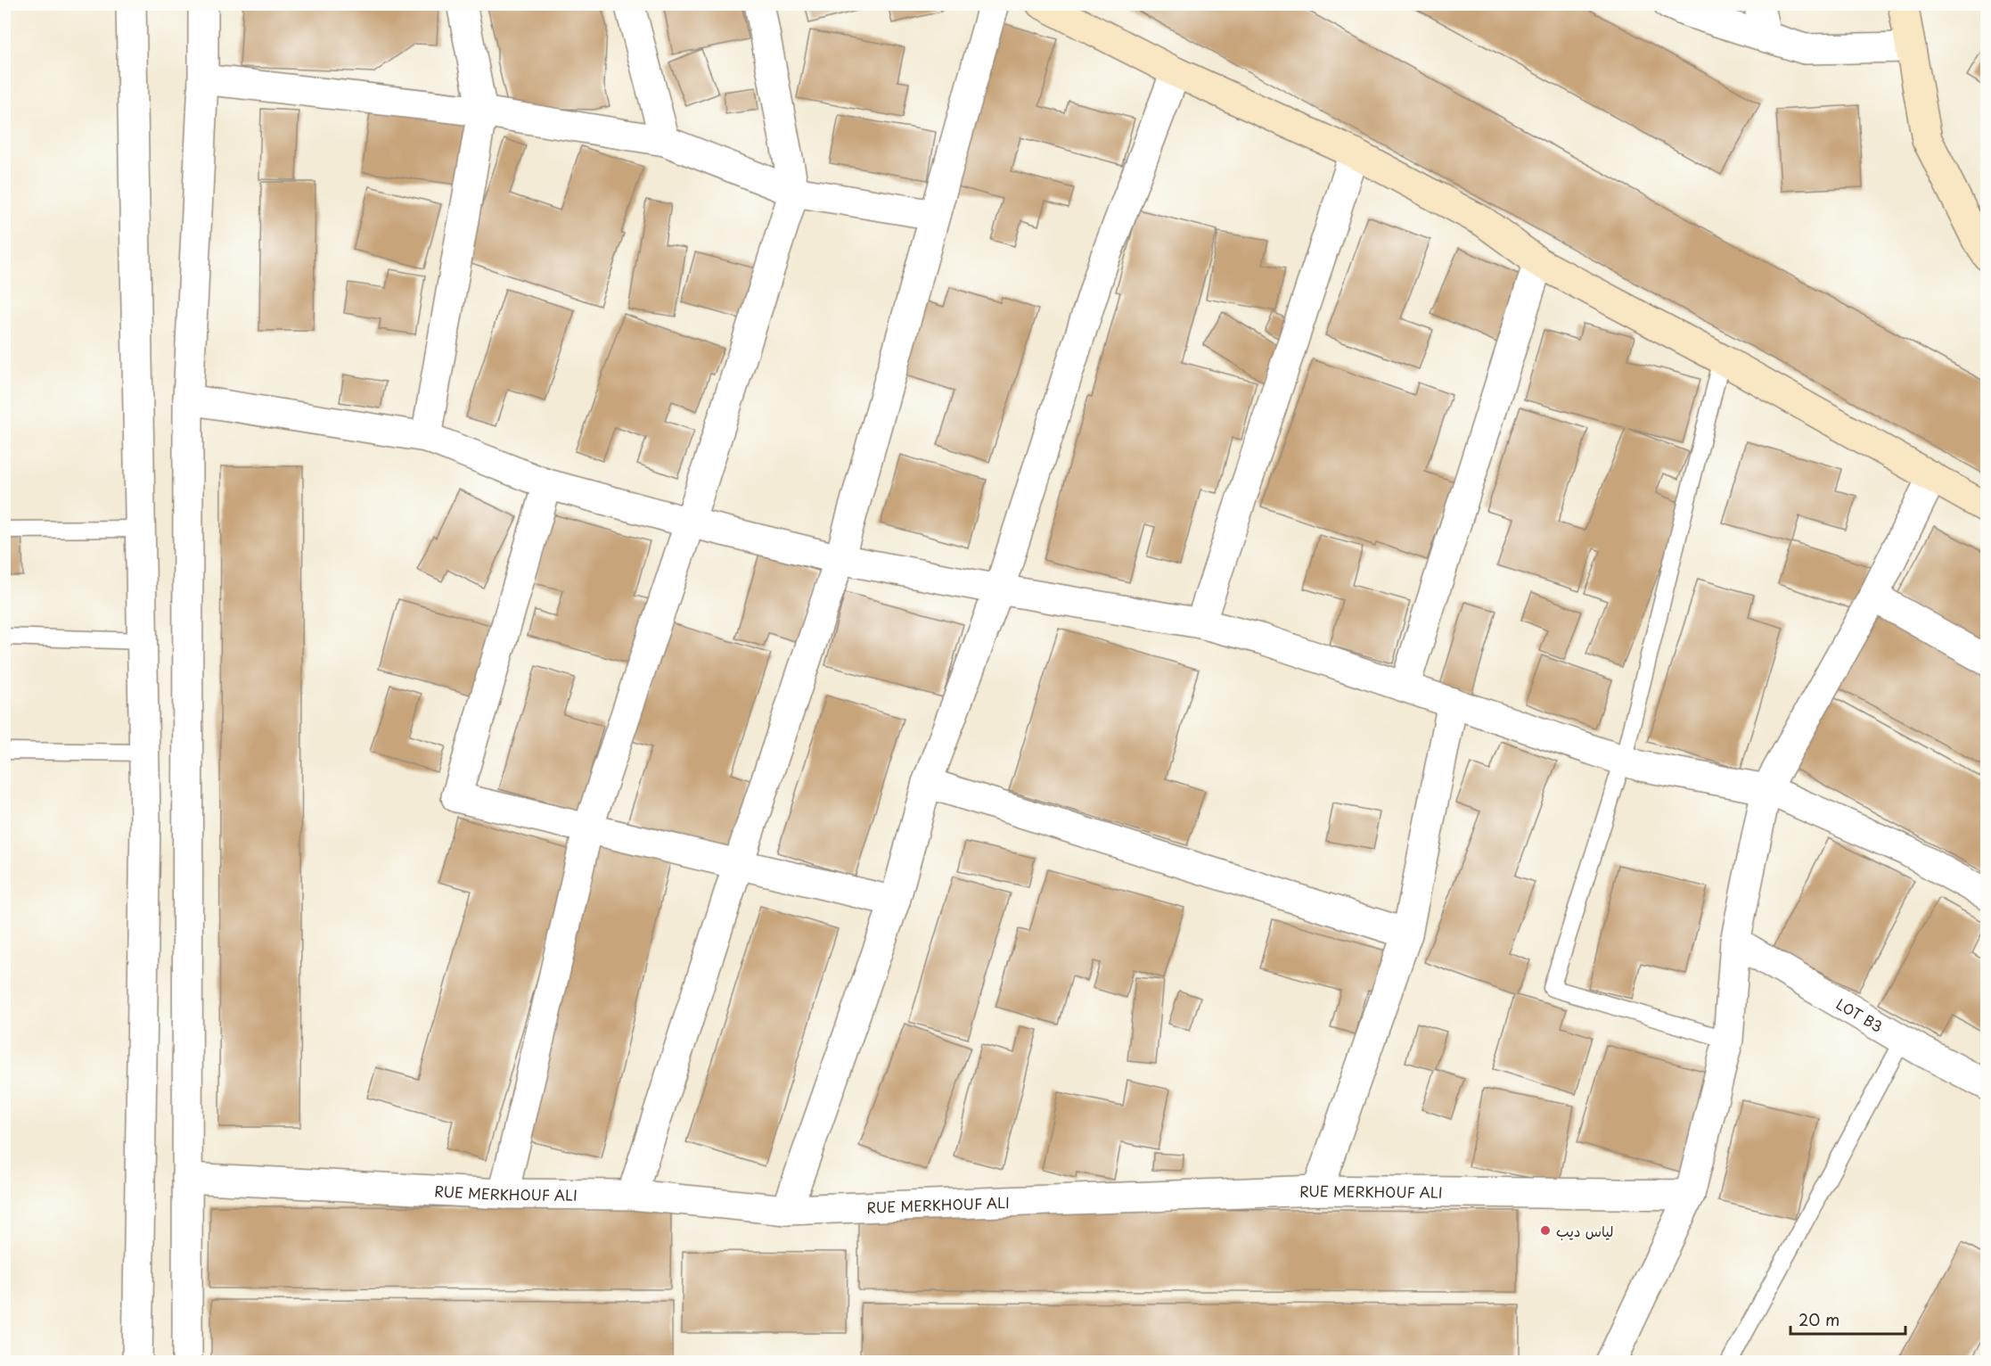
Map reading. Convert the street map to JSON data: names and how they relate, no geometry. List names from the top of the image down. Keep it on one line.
{"streets":{"street":["LOT B3","RUE MERKHOUF ALI"]},"places":["لياس ديب"],"scale_bar":"20 m"}
